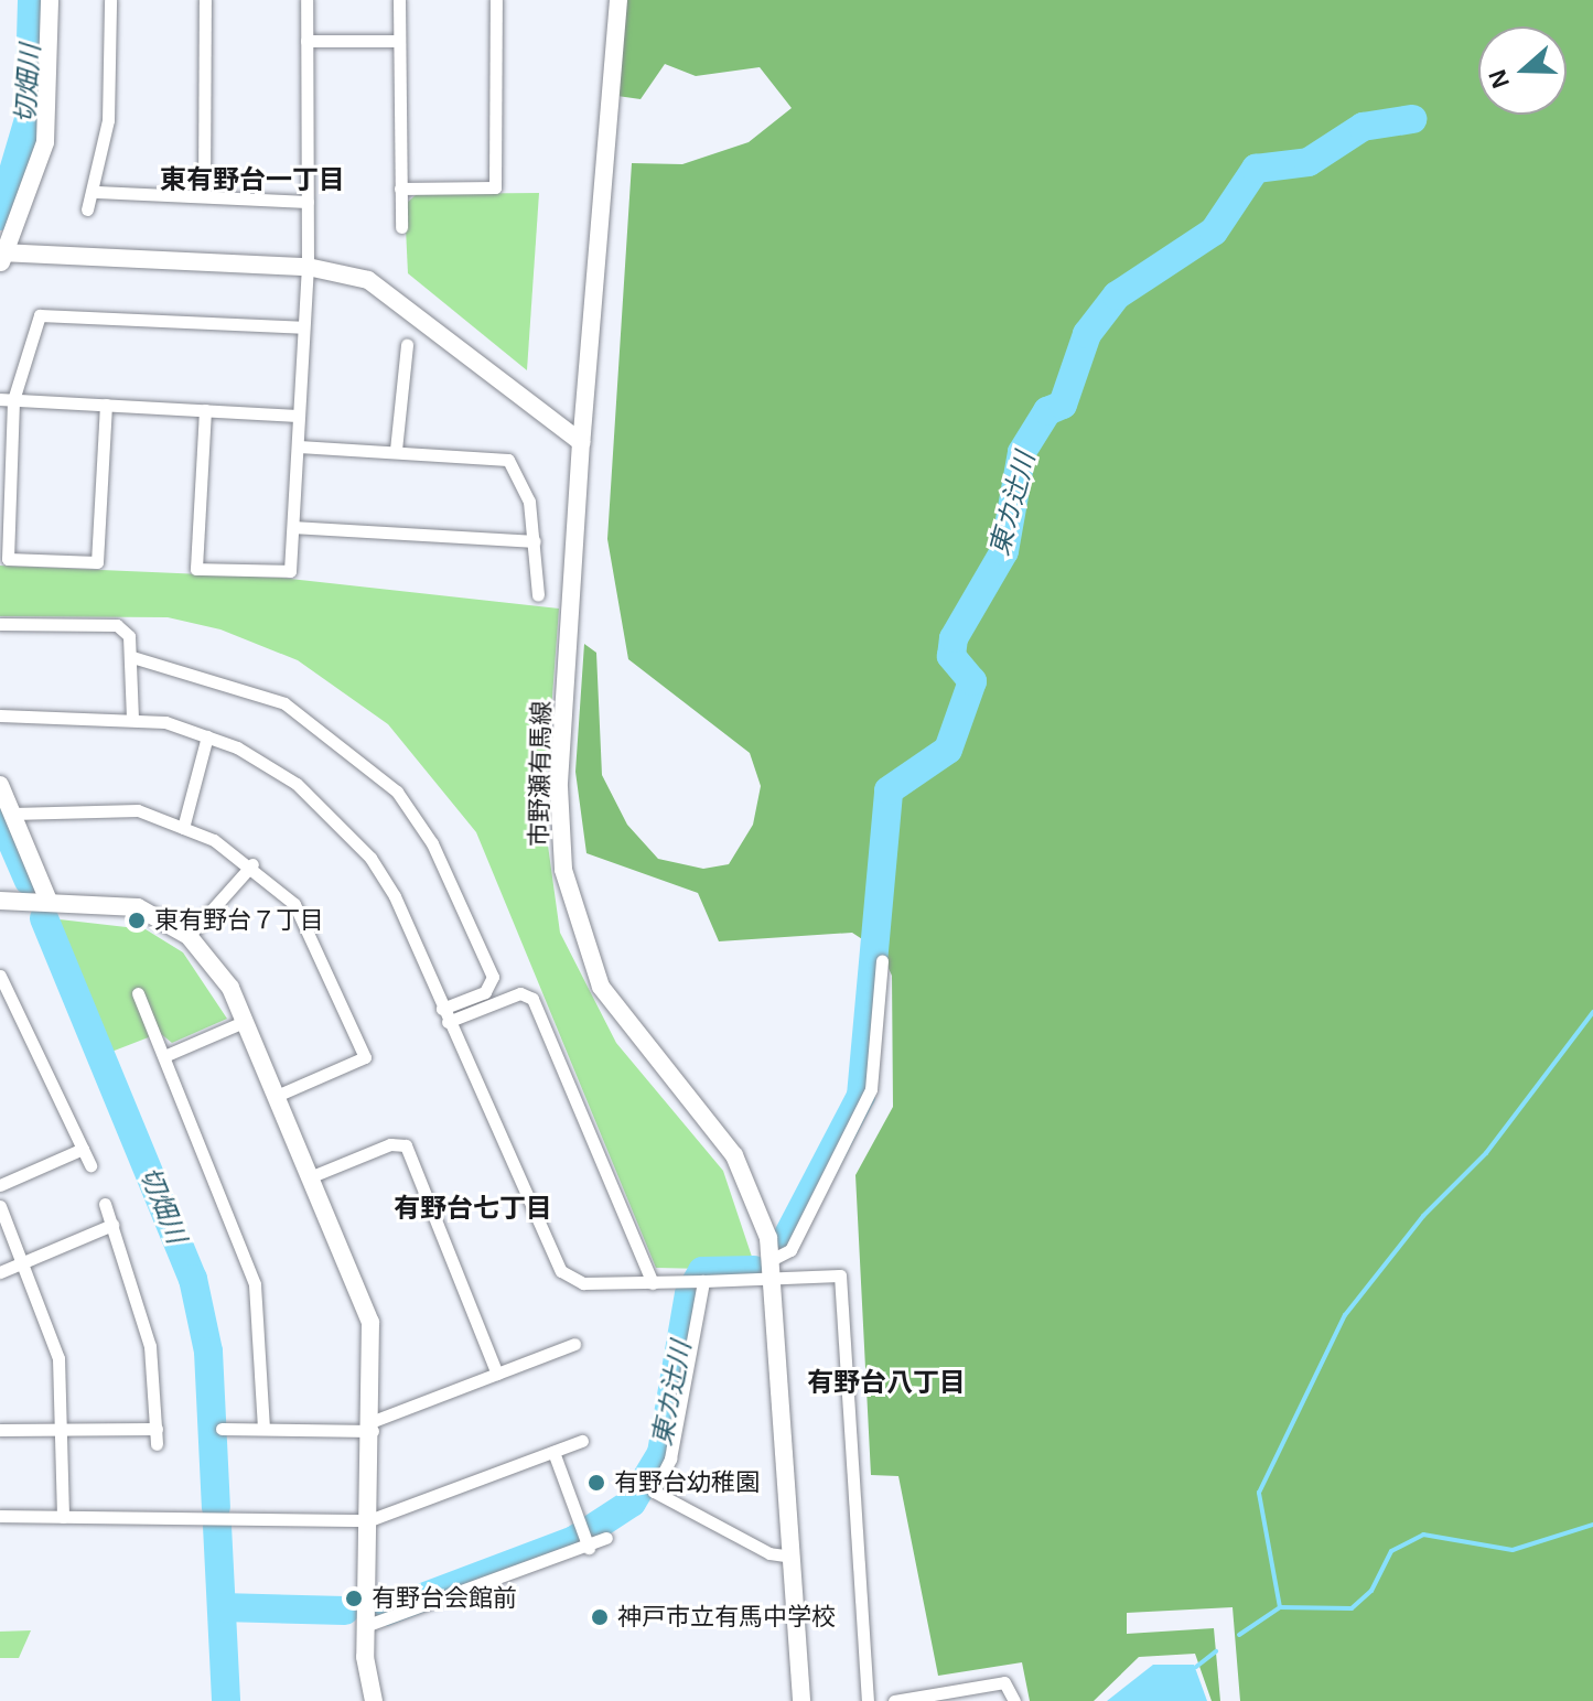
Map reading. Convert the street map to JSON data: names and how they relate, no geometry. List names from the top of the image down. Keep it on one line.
{"streets":{"street":["市野瀬有馬線"]},"districts":["東有野台一丁目","有野台七丁目","有野台八丁目"],"water":["切畑川","東カ辻川"],"places":["東有野台７丁目","有野台幼稚園","有野台会館前","神戸市立有馬中学校"],"north":"left"}
